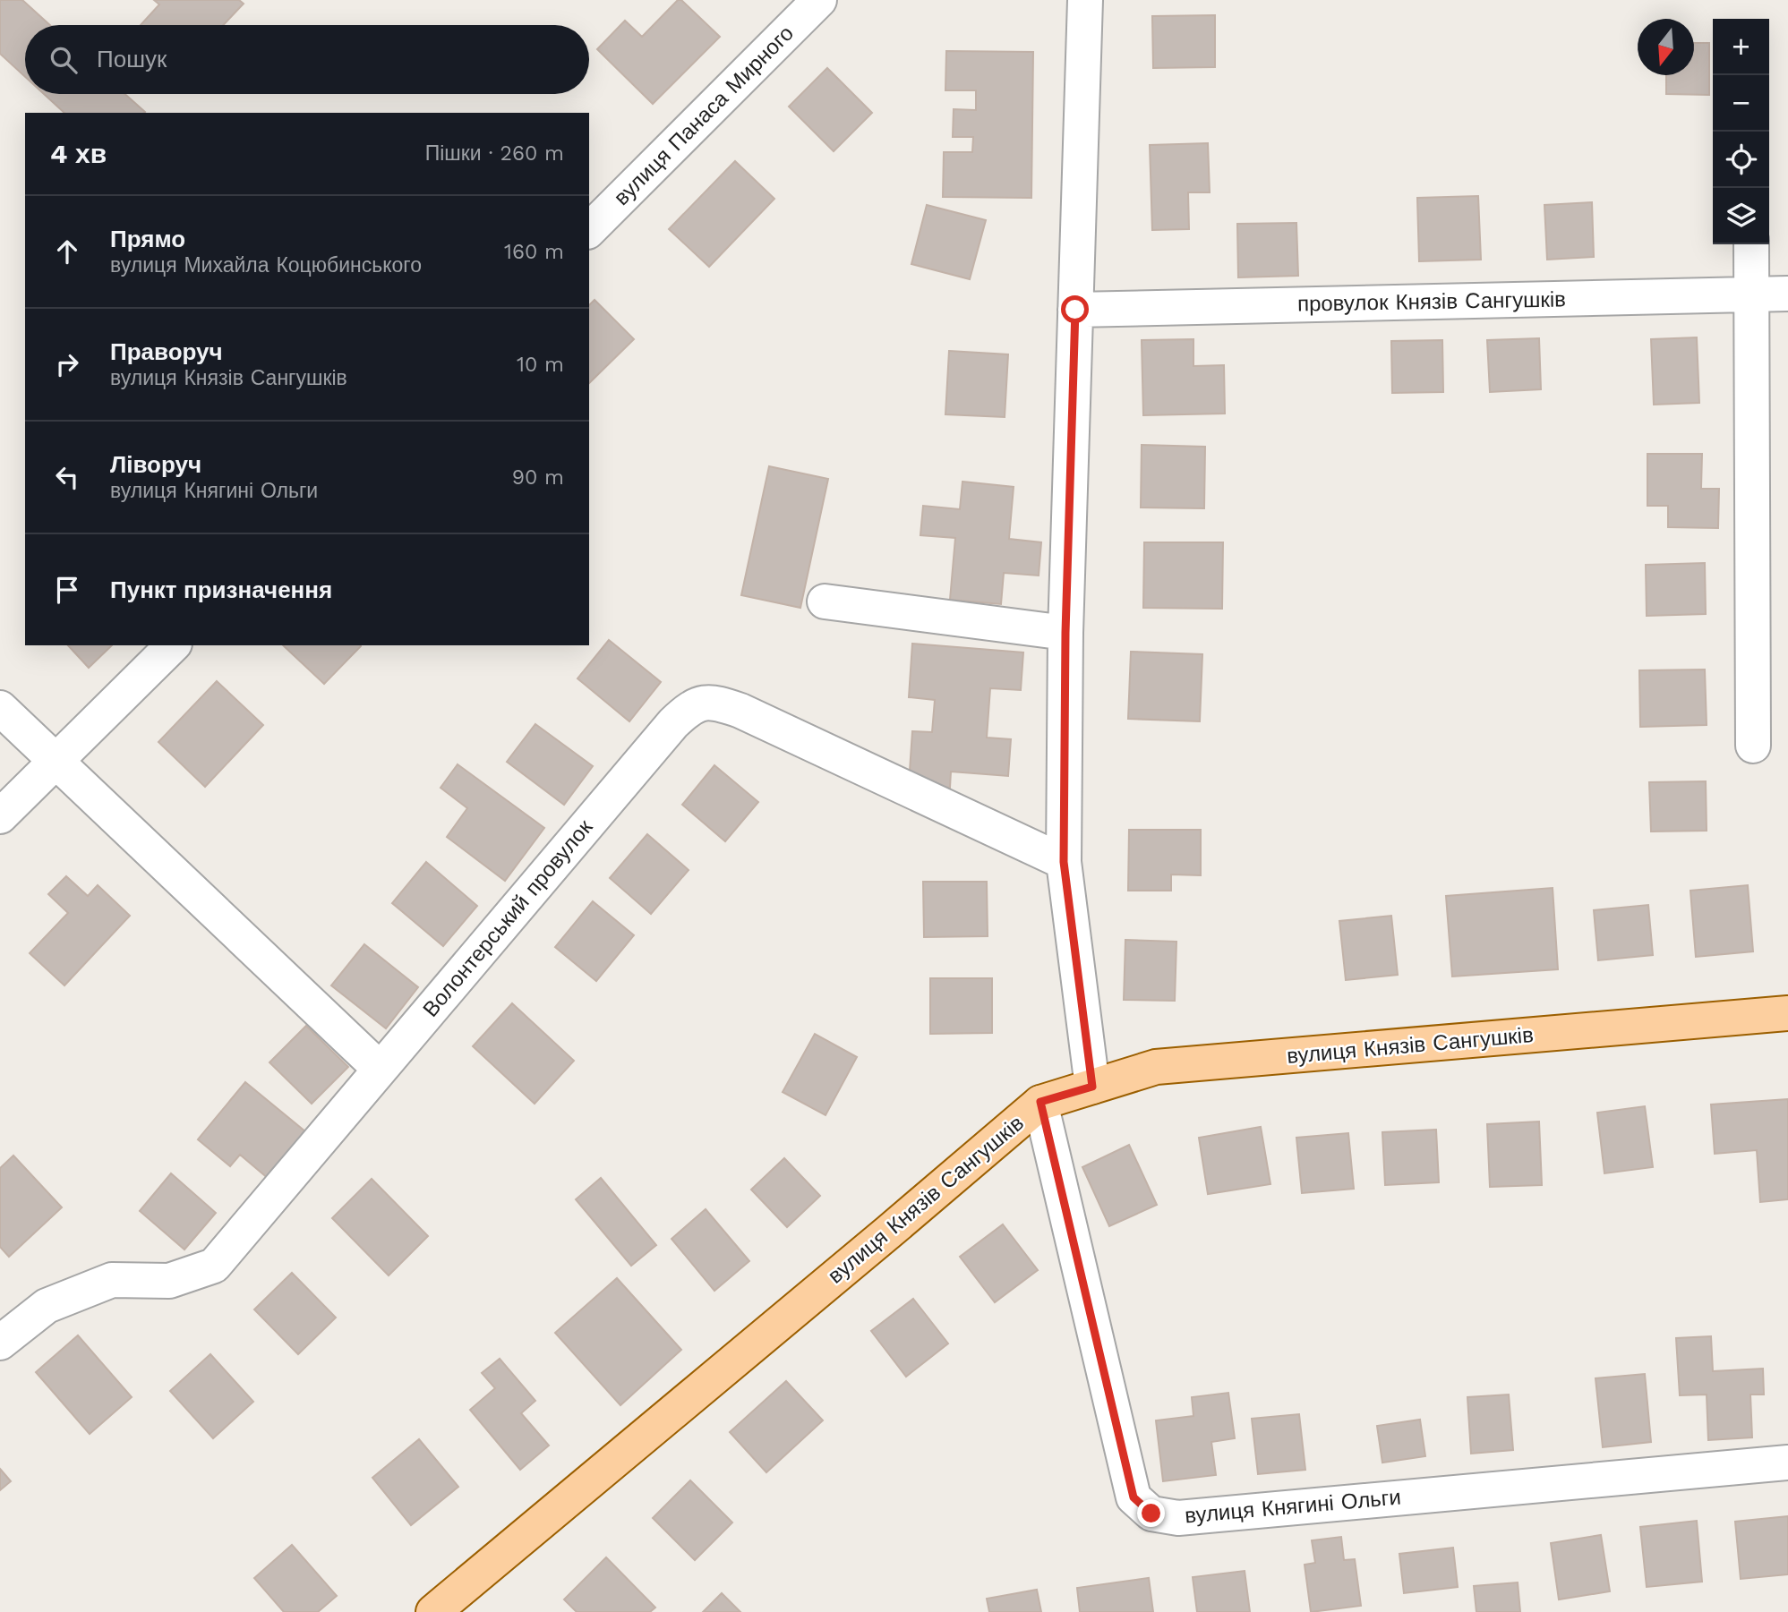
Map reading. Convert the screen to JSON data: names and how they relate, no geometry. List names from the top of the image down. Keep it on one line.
{"streets":{"main road":["вулиця Князів Сангушків"],"street":["вулиця Панаса Мирного","провулок Князів Сангушків","Волонтерський провулок","вулиця Княгині Ольги"]},"crossings":[["вулиця Князів Сангушків","вулиця Княгині Ольги"]],"north":"bottom","page":{"map_buttons":["+","−"],"search":"Пошук","heading":["4 хв","Пішки · 260 m"],"list":[["Прямо","вулиця Михайла Коцюбинського","160 m"],["Праворуч","вулиця Князів Сангушків","10 m"],["Ліворуч","вулиця Княгині Ольги","90 m"],"Пункт призначення"]}}
